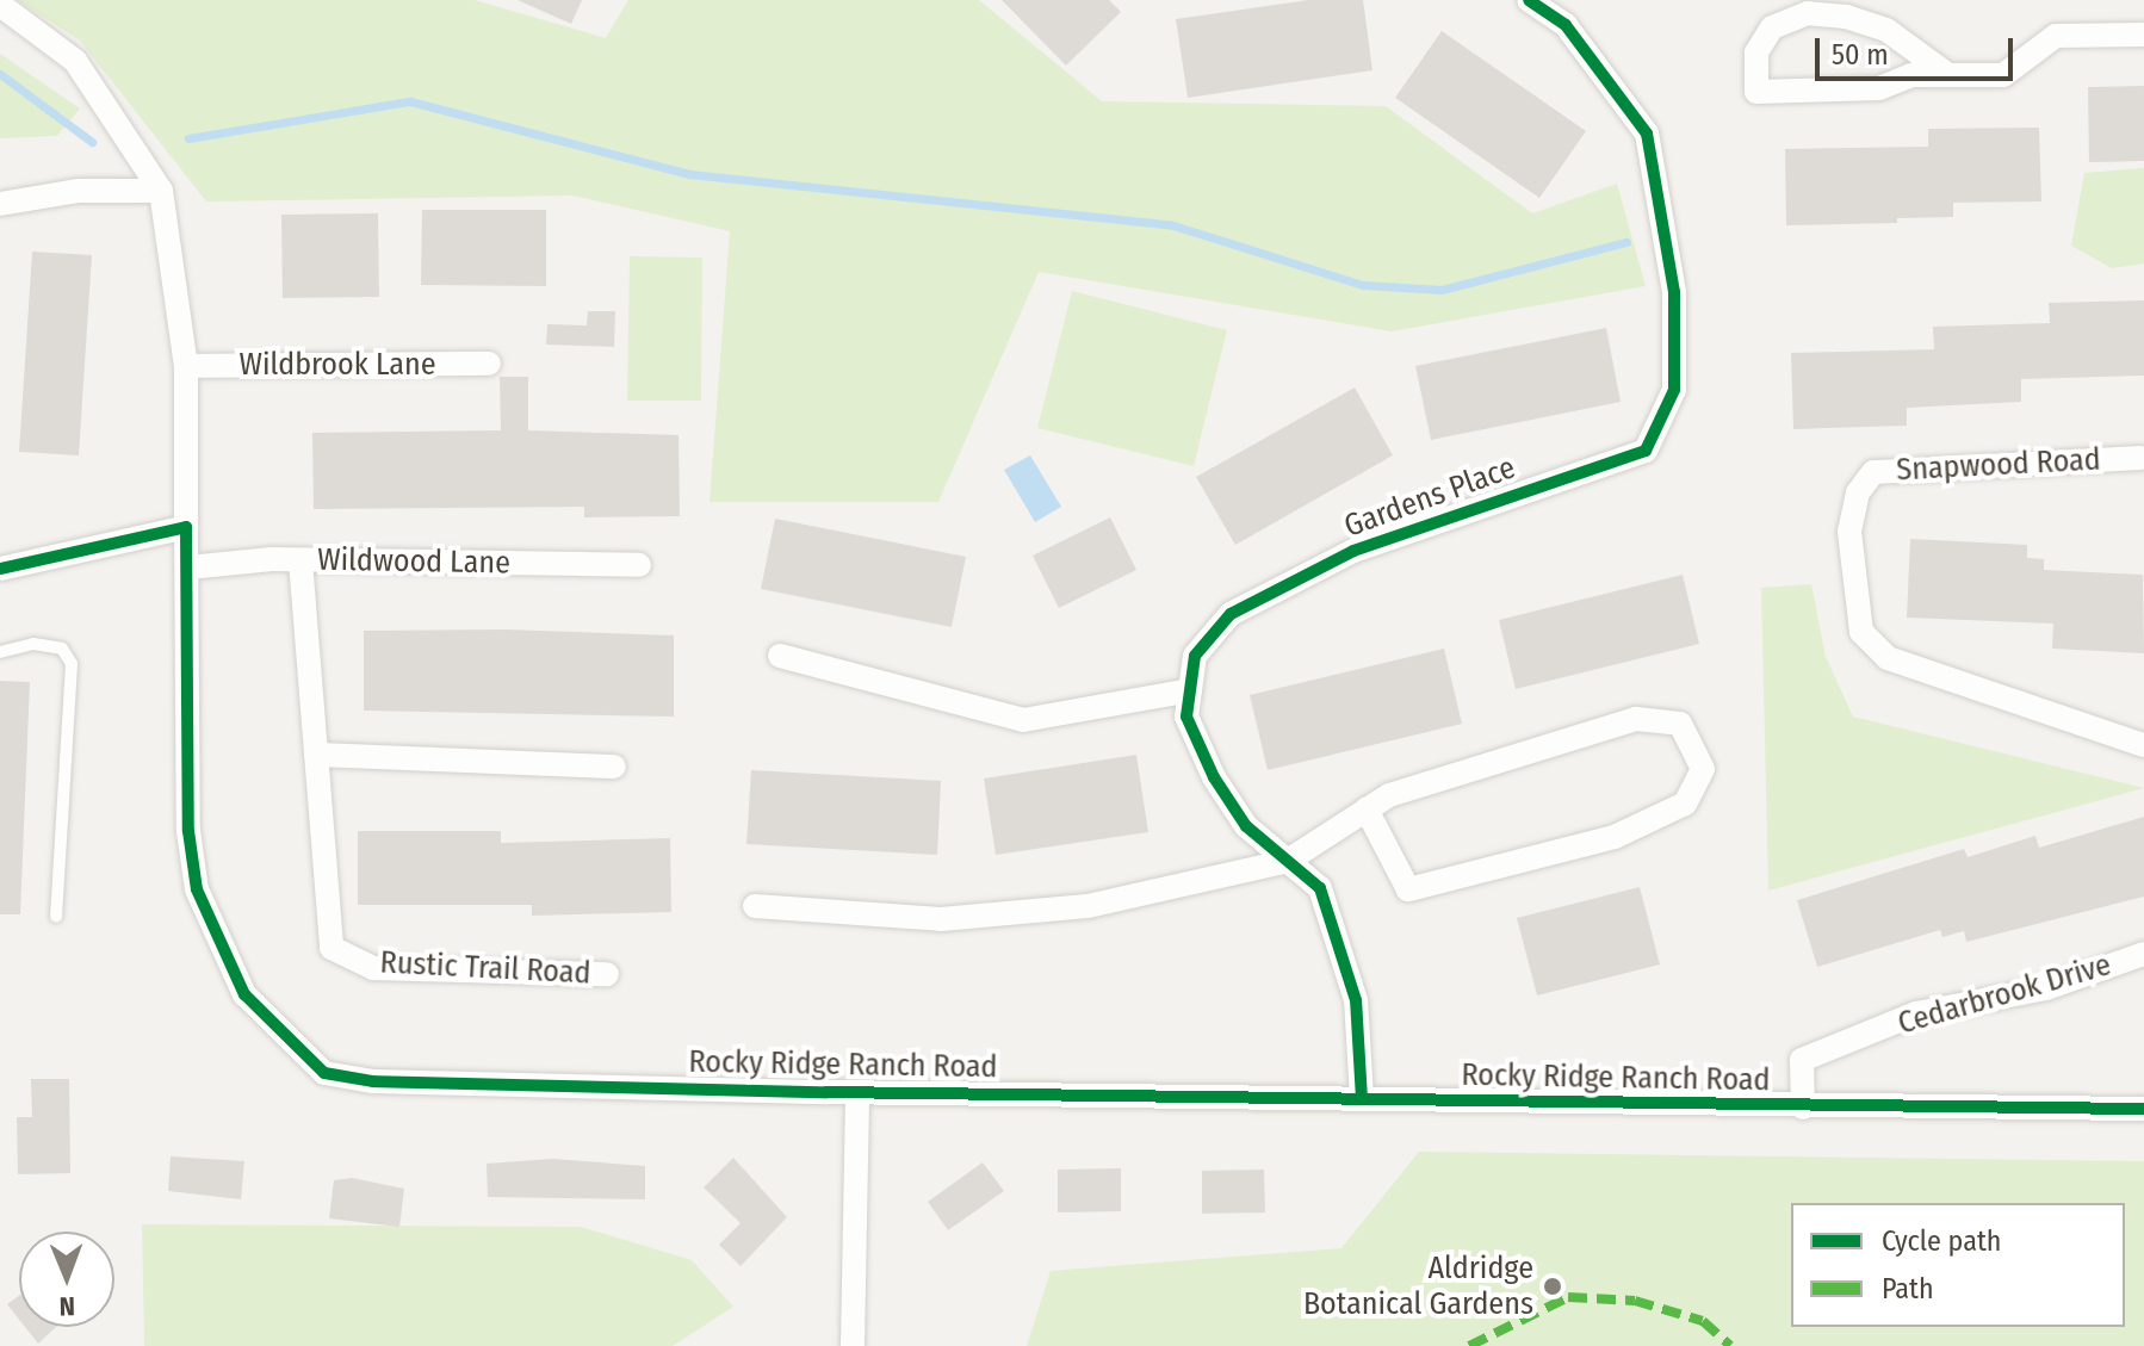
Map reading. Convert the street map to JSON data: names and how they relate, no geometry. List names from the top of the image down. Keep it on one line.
{"streets":{"street":["Wildbrook Lane","Snapwood Road","Gardens Place","Wildwood Lane","Rustic Trail Road","Cedarbrook Drive","Rocky Ridge Ranch Road"]},"crossings":[["Wildbrook Lane","Rocky Ridge Ranch Road"],["Gardens Place","Rocky Ridge Ranch Road"],["Wildwood Lane","Rustic Trail Road"],["Wildwood Lane","Rocky Ridge Ranch Road"],["Cedarbrook Drive","Rocky Ridge Ranch Road"]],"places":["Aldridge Botanical Gardens"],"legend":["Cycle path","Path"],"scale_bar":"50 m","north":"bottom"}
